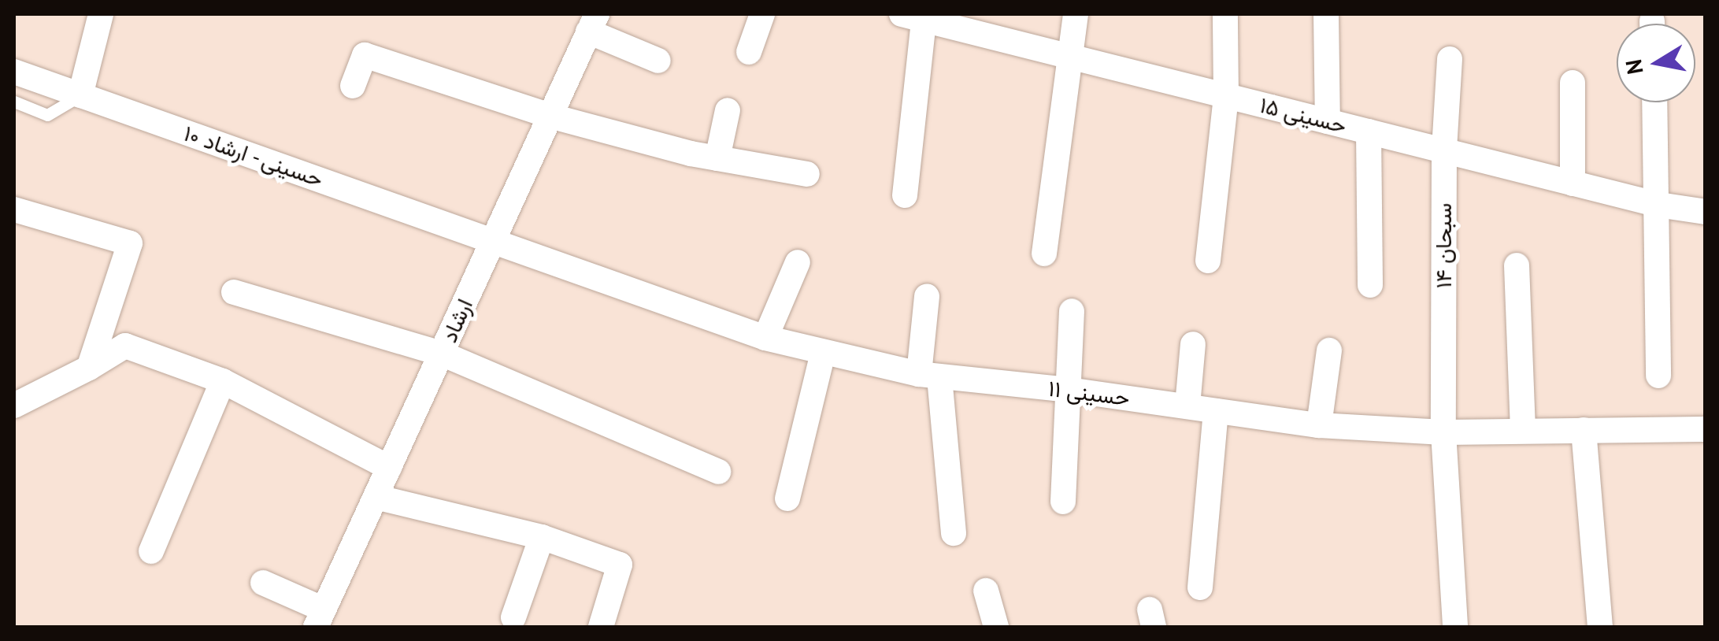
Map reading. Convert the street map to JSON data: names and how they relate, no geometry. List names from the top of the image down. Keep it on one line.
{"streets":{"street":["حسینی ۱۵","حسینی - ارشاد ۱۰","سبحان ۱۴","ارشاد","حسینی ۱۱"]},"crossings":[["حسینی ۱۵","سبحان ۱۴"],["حسینی - ارشاد ۱۰","ارشاد"],["حسینی - ارشاد ۱۰","حسینی ۱۱"],["سبحان ۱۴","حسینی ۱۱"],["ارشاد","حسینی ۱۱"]],"north":"left"}
